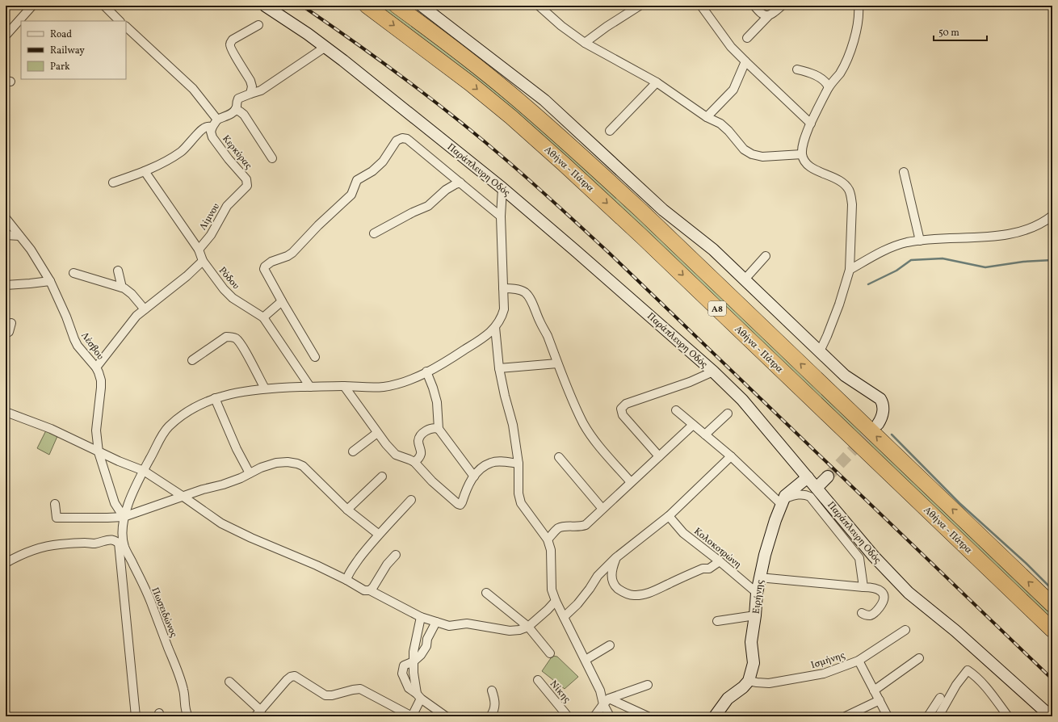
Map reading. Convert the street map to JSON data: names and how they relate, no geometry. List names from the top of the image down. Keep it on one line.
{"streets":{"highway":["Αθήνα - Πάτρα","Α8"],"main road":["Παράπλευρη Οδός","Ειρήνης"],"street":["Κερκύρας","Λίμνου","Ρόδου","Λέσβου","Κολοκοτρώνη","Πωσειδώνος","Ισμήνης","Νίκης"]},"crossings":[["Κερκύρας","Λίμνου"],["Παράπλευρη Οδός","Ειρήνης"],["Παράπλευρη Οδός","Πωσειδώνος"],["Λίμνου","Ρόδου"],["Ρόδου","Πωσειδώνος"],["Λέσβου","Πωσειδώνος"],["Κολοκοτρώνη","Ειρήνης"],["Ειρήνης","Ισμήνης"]],"legend":["Road","Railway","Park"],"scale_bar":"50 m"}
